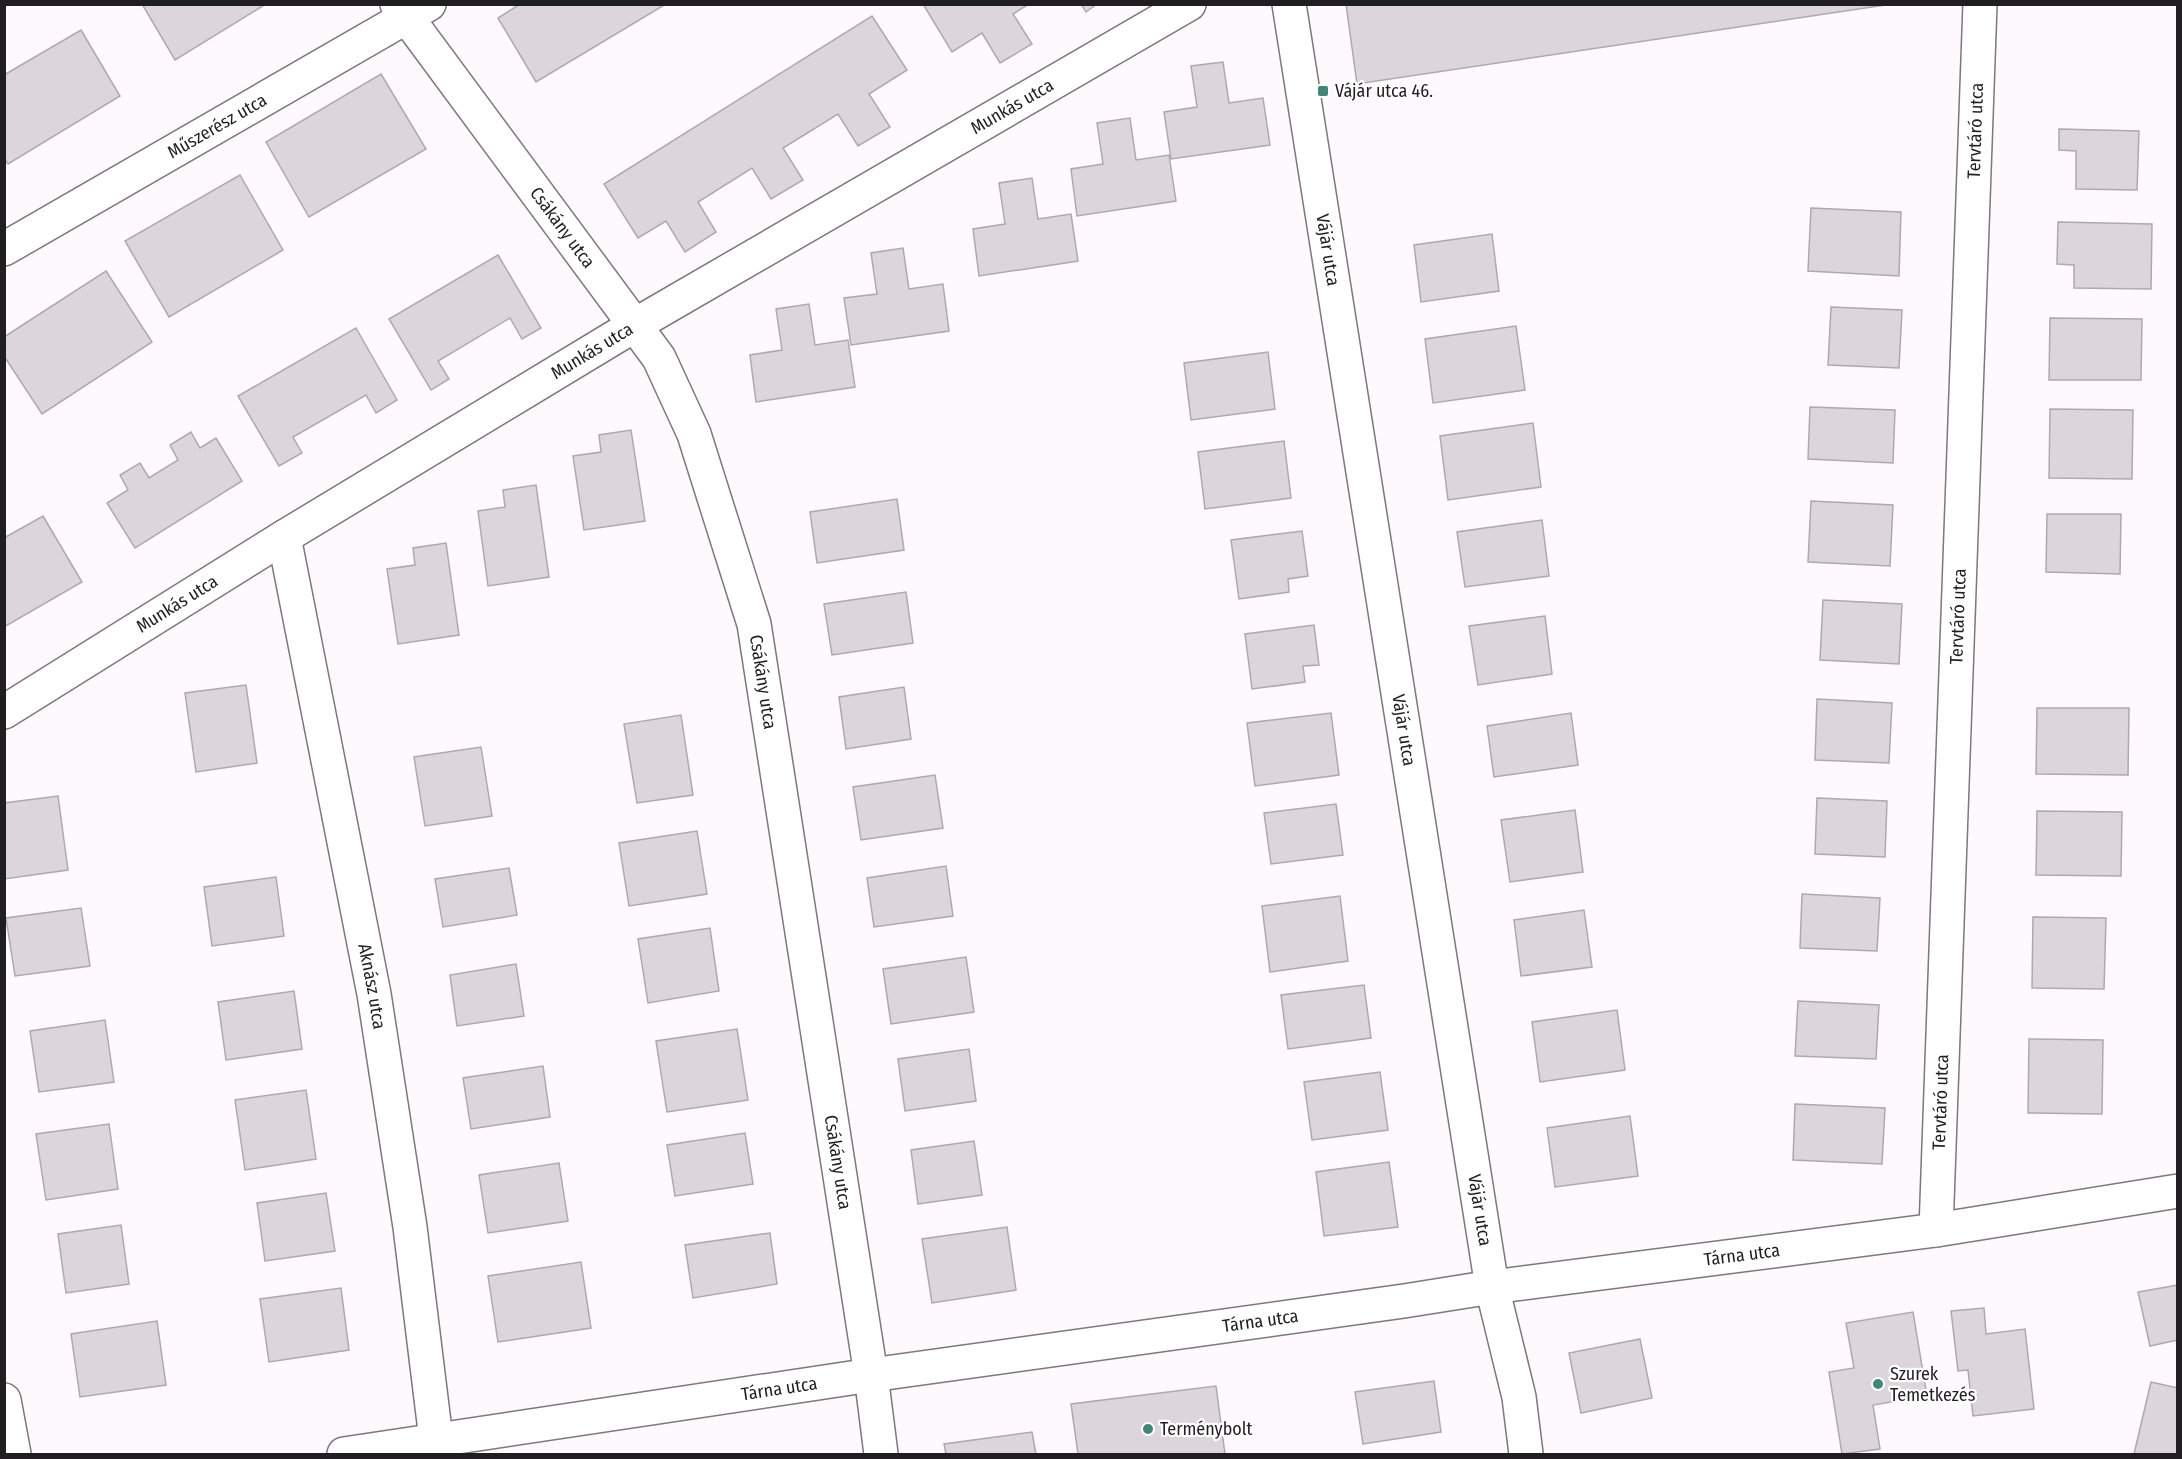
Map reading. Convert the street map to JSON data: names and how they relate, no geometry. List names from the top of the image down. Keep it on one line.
{"streets":{"street":["Munkás utca","Műszerész utca","Tervtáró utca","Csákány utca","Vájár utca","Aknász utca","Tárna utca"]},"crossings":[["Munkás utca","Csákány utca"],["Munkás utca","Aknász utca"],["Műszerész utca","Csákány utca"],["Tervtáró utca","Tárna utca"],["Csákány utca","Tárna utca"],["Vájár utca","Tárna utca"],["Aknász utca","Tárna utca"]],"places":{"transit":["Vájár utca 46."],"other":["Szurek Temetkezés","Terménybolt"]}}
